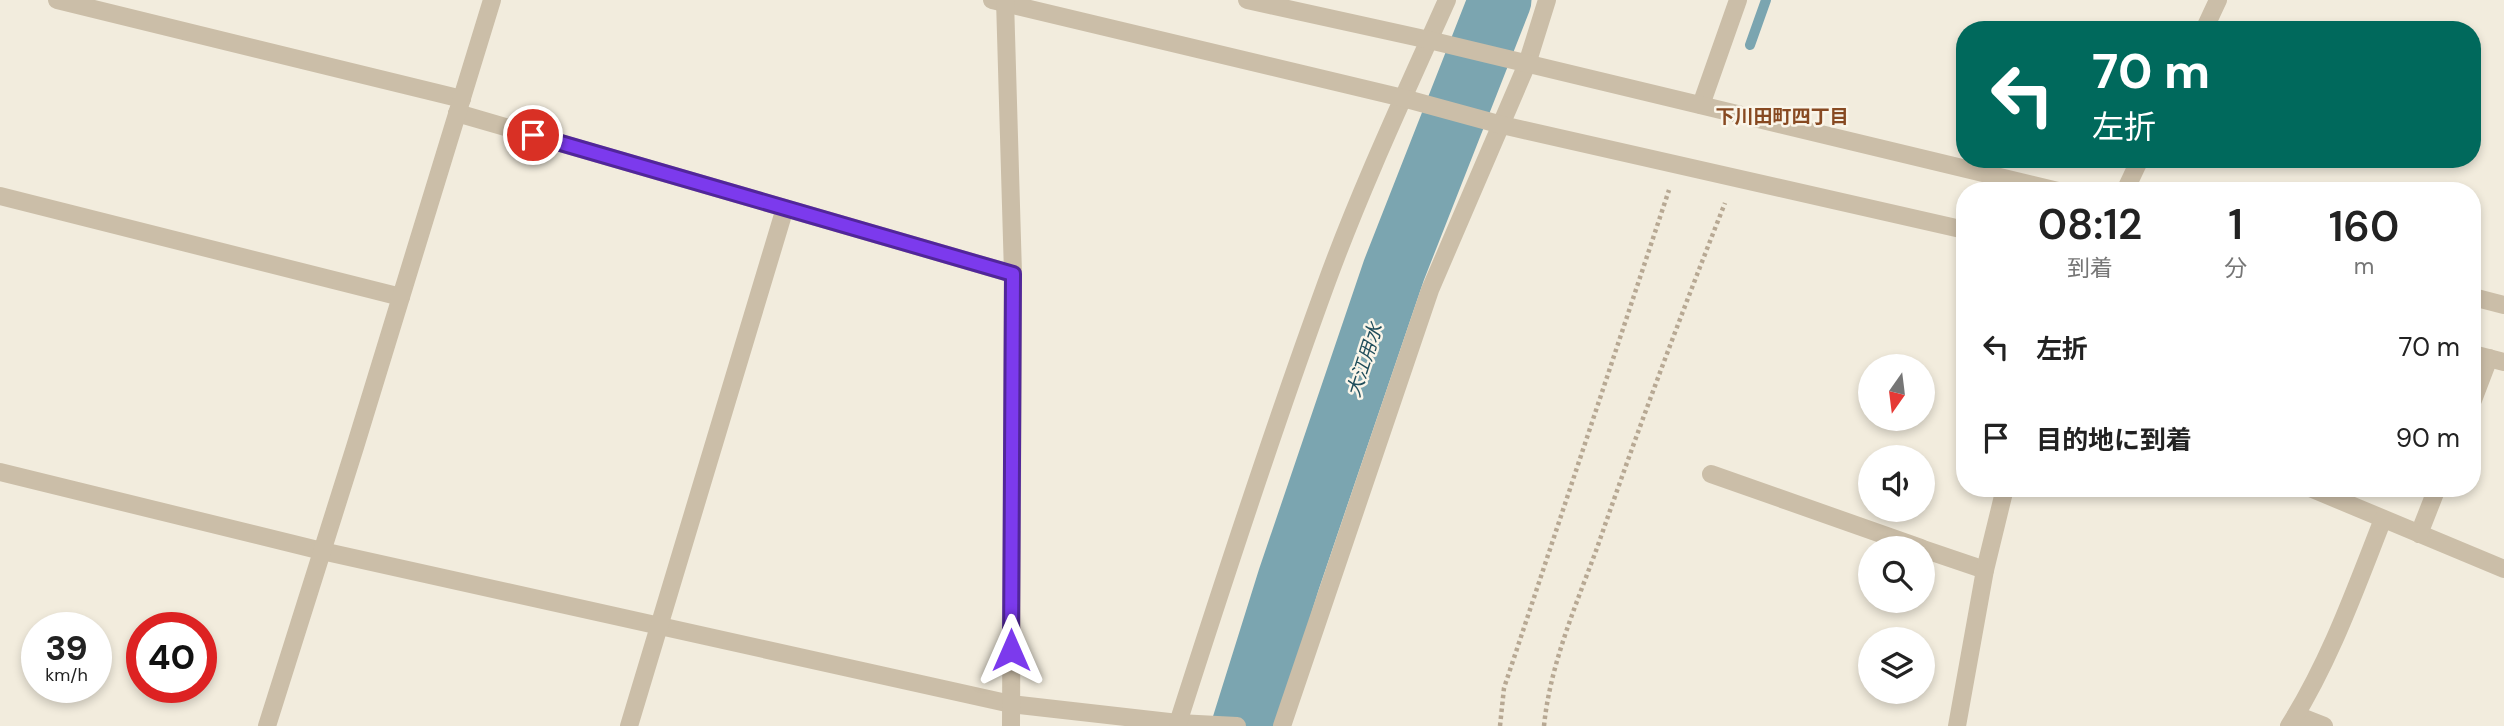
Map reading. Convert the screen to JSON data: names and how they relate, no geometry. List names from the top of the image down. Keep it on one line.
{"districts":["下川田町四丁目"],"water":["大江用水"],"north":"bottom","page":{"turn":["70 m","左折"],"eta":["08:12","到着","1","分","160","m"],"list":[{"name":"左折","value":"70 m"},{"name":"目的地に到着","value":"90 m"}],"speed":"39 km/h","limit":"40"}}
